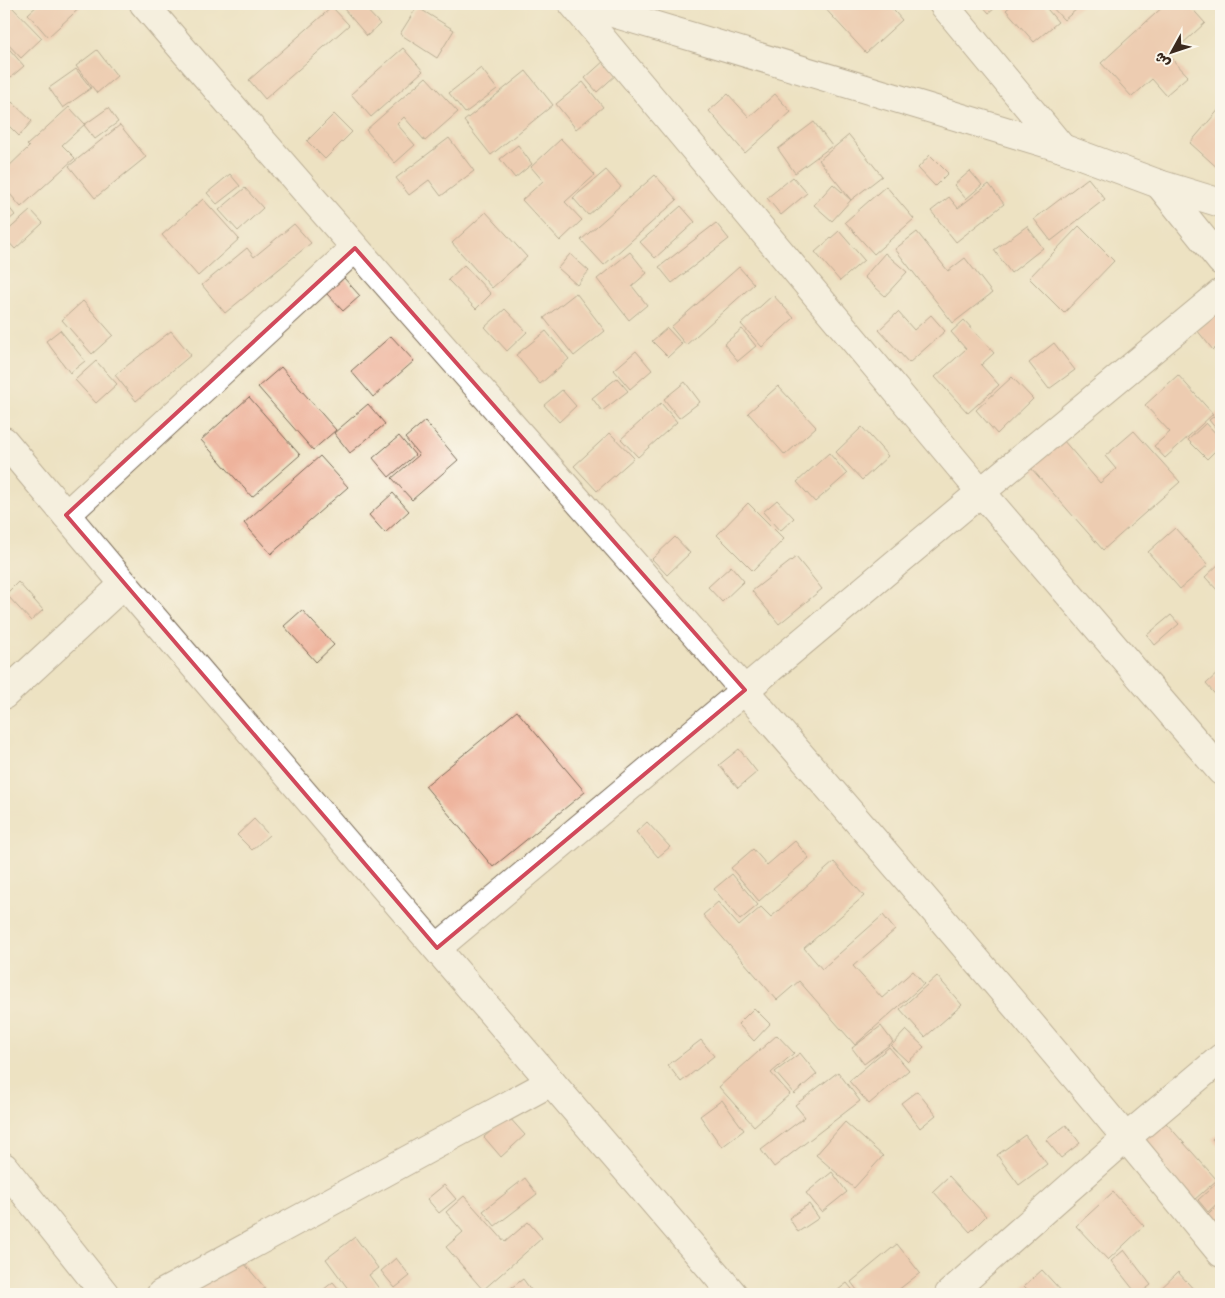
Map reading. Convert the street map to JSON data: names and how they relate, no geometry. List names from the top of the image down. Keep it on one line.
{"north":"bottom left"}
